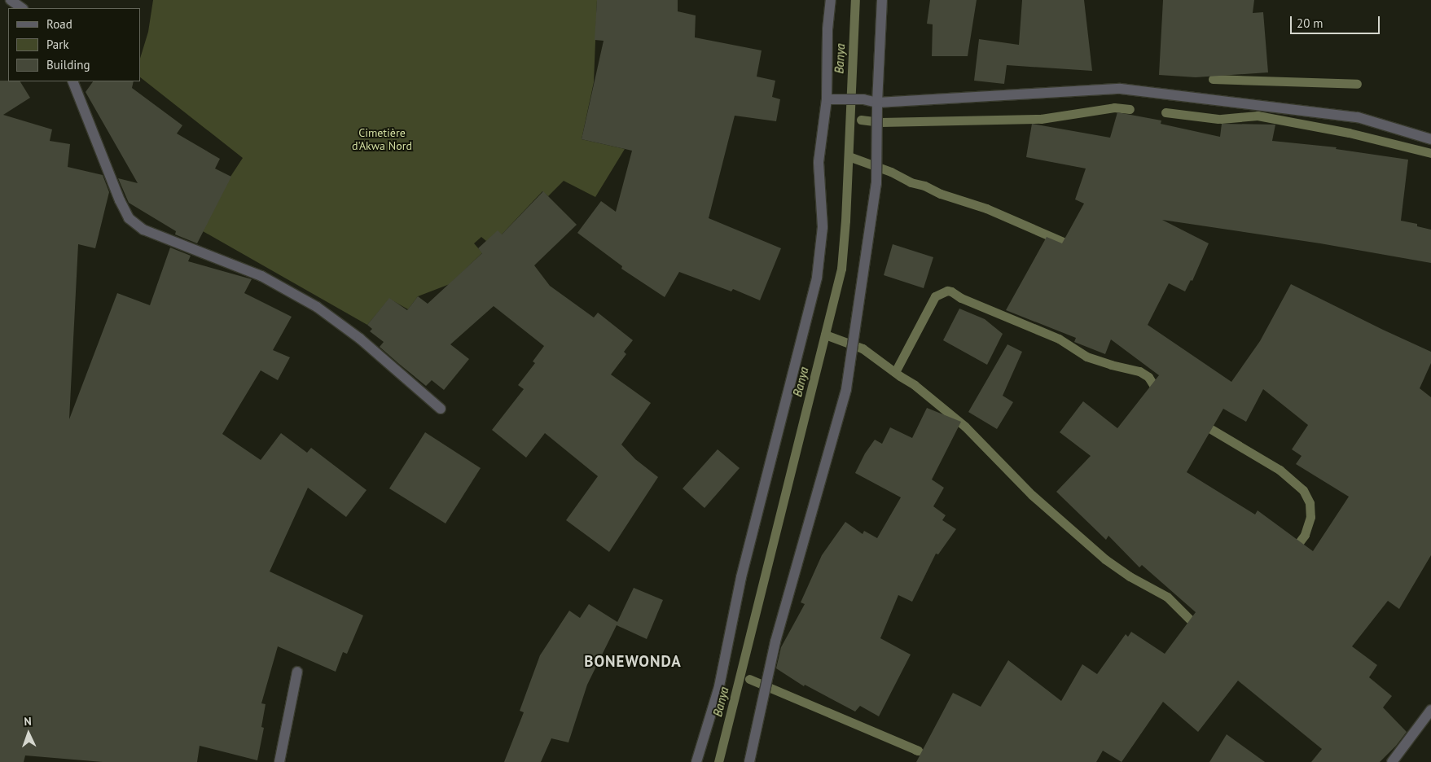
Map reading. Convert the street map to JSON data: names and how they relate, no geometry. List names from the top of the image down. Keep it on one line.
{"districts":["BONEWONDA"],"water":["Banya"],"parks":["Cimetière d'Akwa Nord"],"legend":["Road","Park","Building"],"scale_bar":"20 m","north":"top"}
